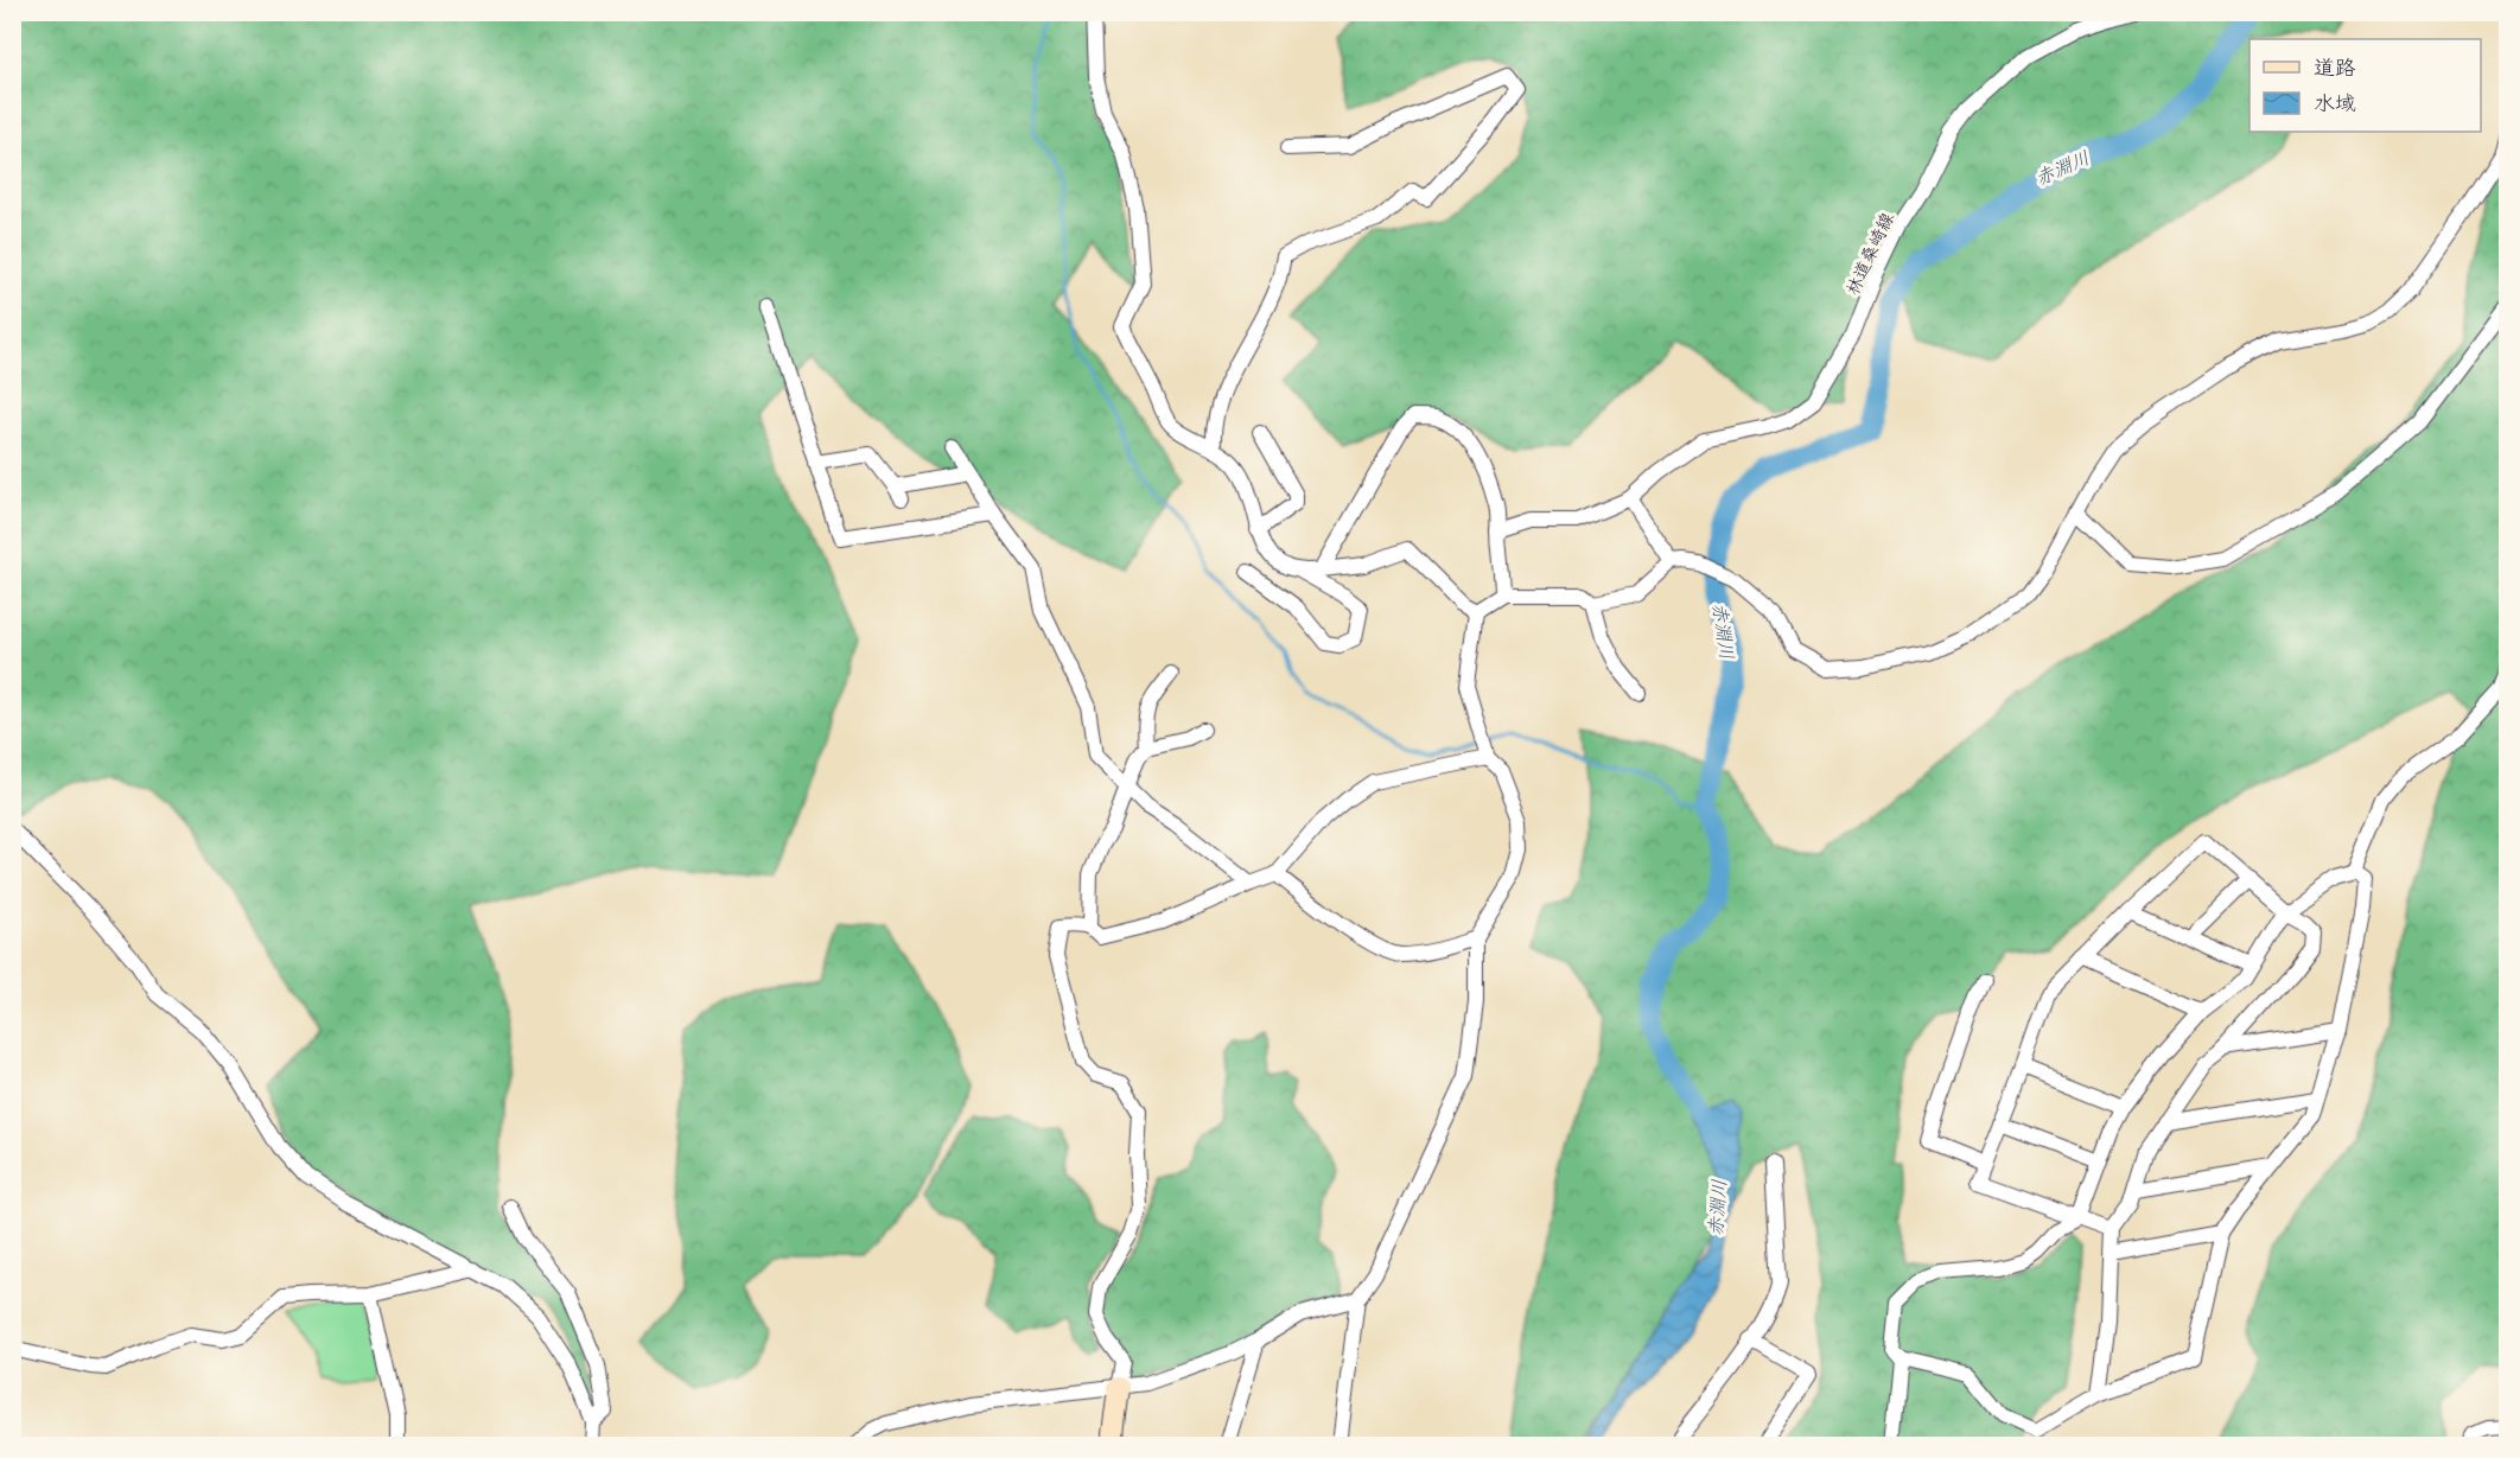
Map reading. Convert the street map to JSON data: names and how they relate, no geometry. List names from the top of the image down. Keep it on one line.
{"streets":{"street":["林道桑崎線"]},"water":["赤淵川"],"legend":["道路","水域"]}
